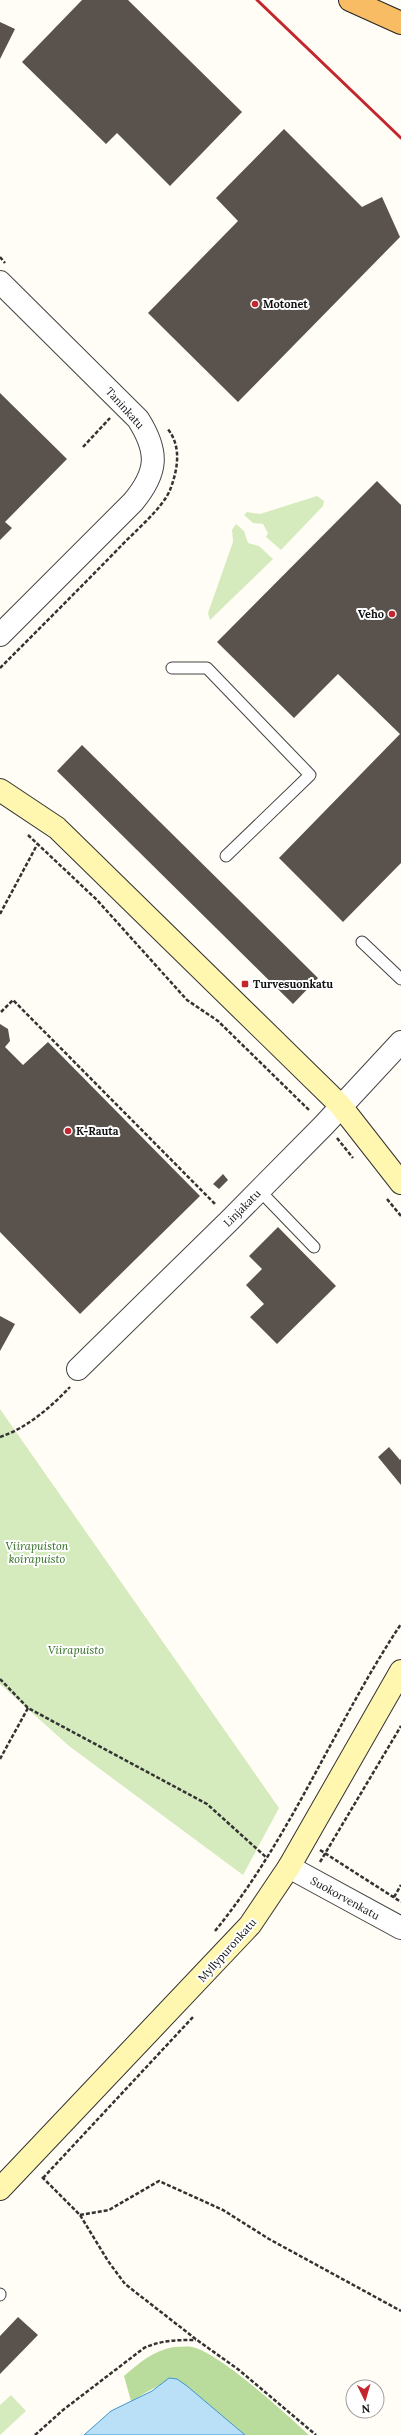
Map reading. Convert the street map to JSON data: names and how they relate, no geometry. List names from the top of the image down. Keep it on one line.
{"streets":{"main road":["Myllypuronkatu"],"street":["Taninkatu","Linjakatu","Suokorvenkatu"]},"crossings":[["Suokorvenkatu","Myllypuronkatu"]],"parks":["Viirapuiston koirapuisto","Viirapuisto"],"places":{"other":["Motonet","Veho","K-Rauta"],"transit":["Turvesuonkatu"]},"north":"bottom"}
